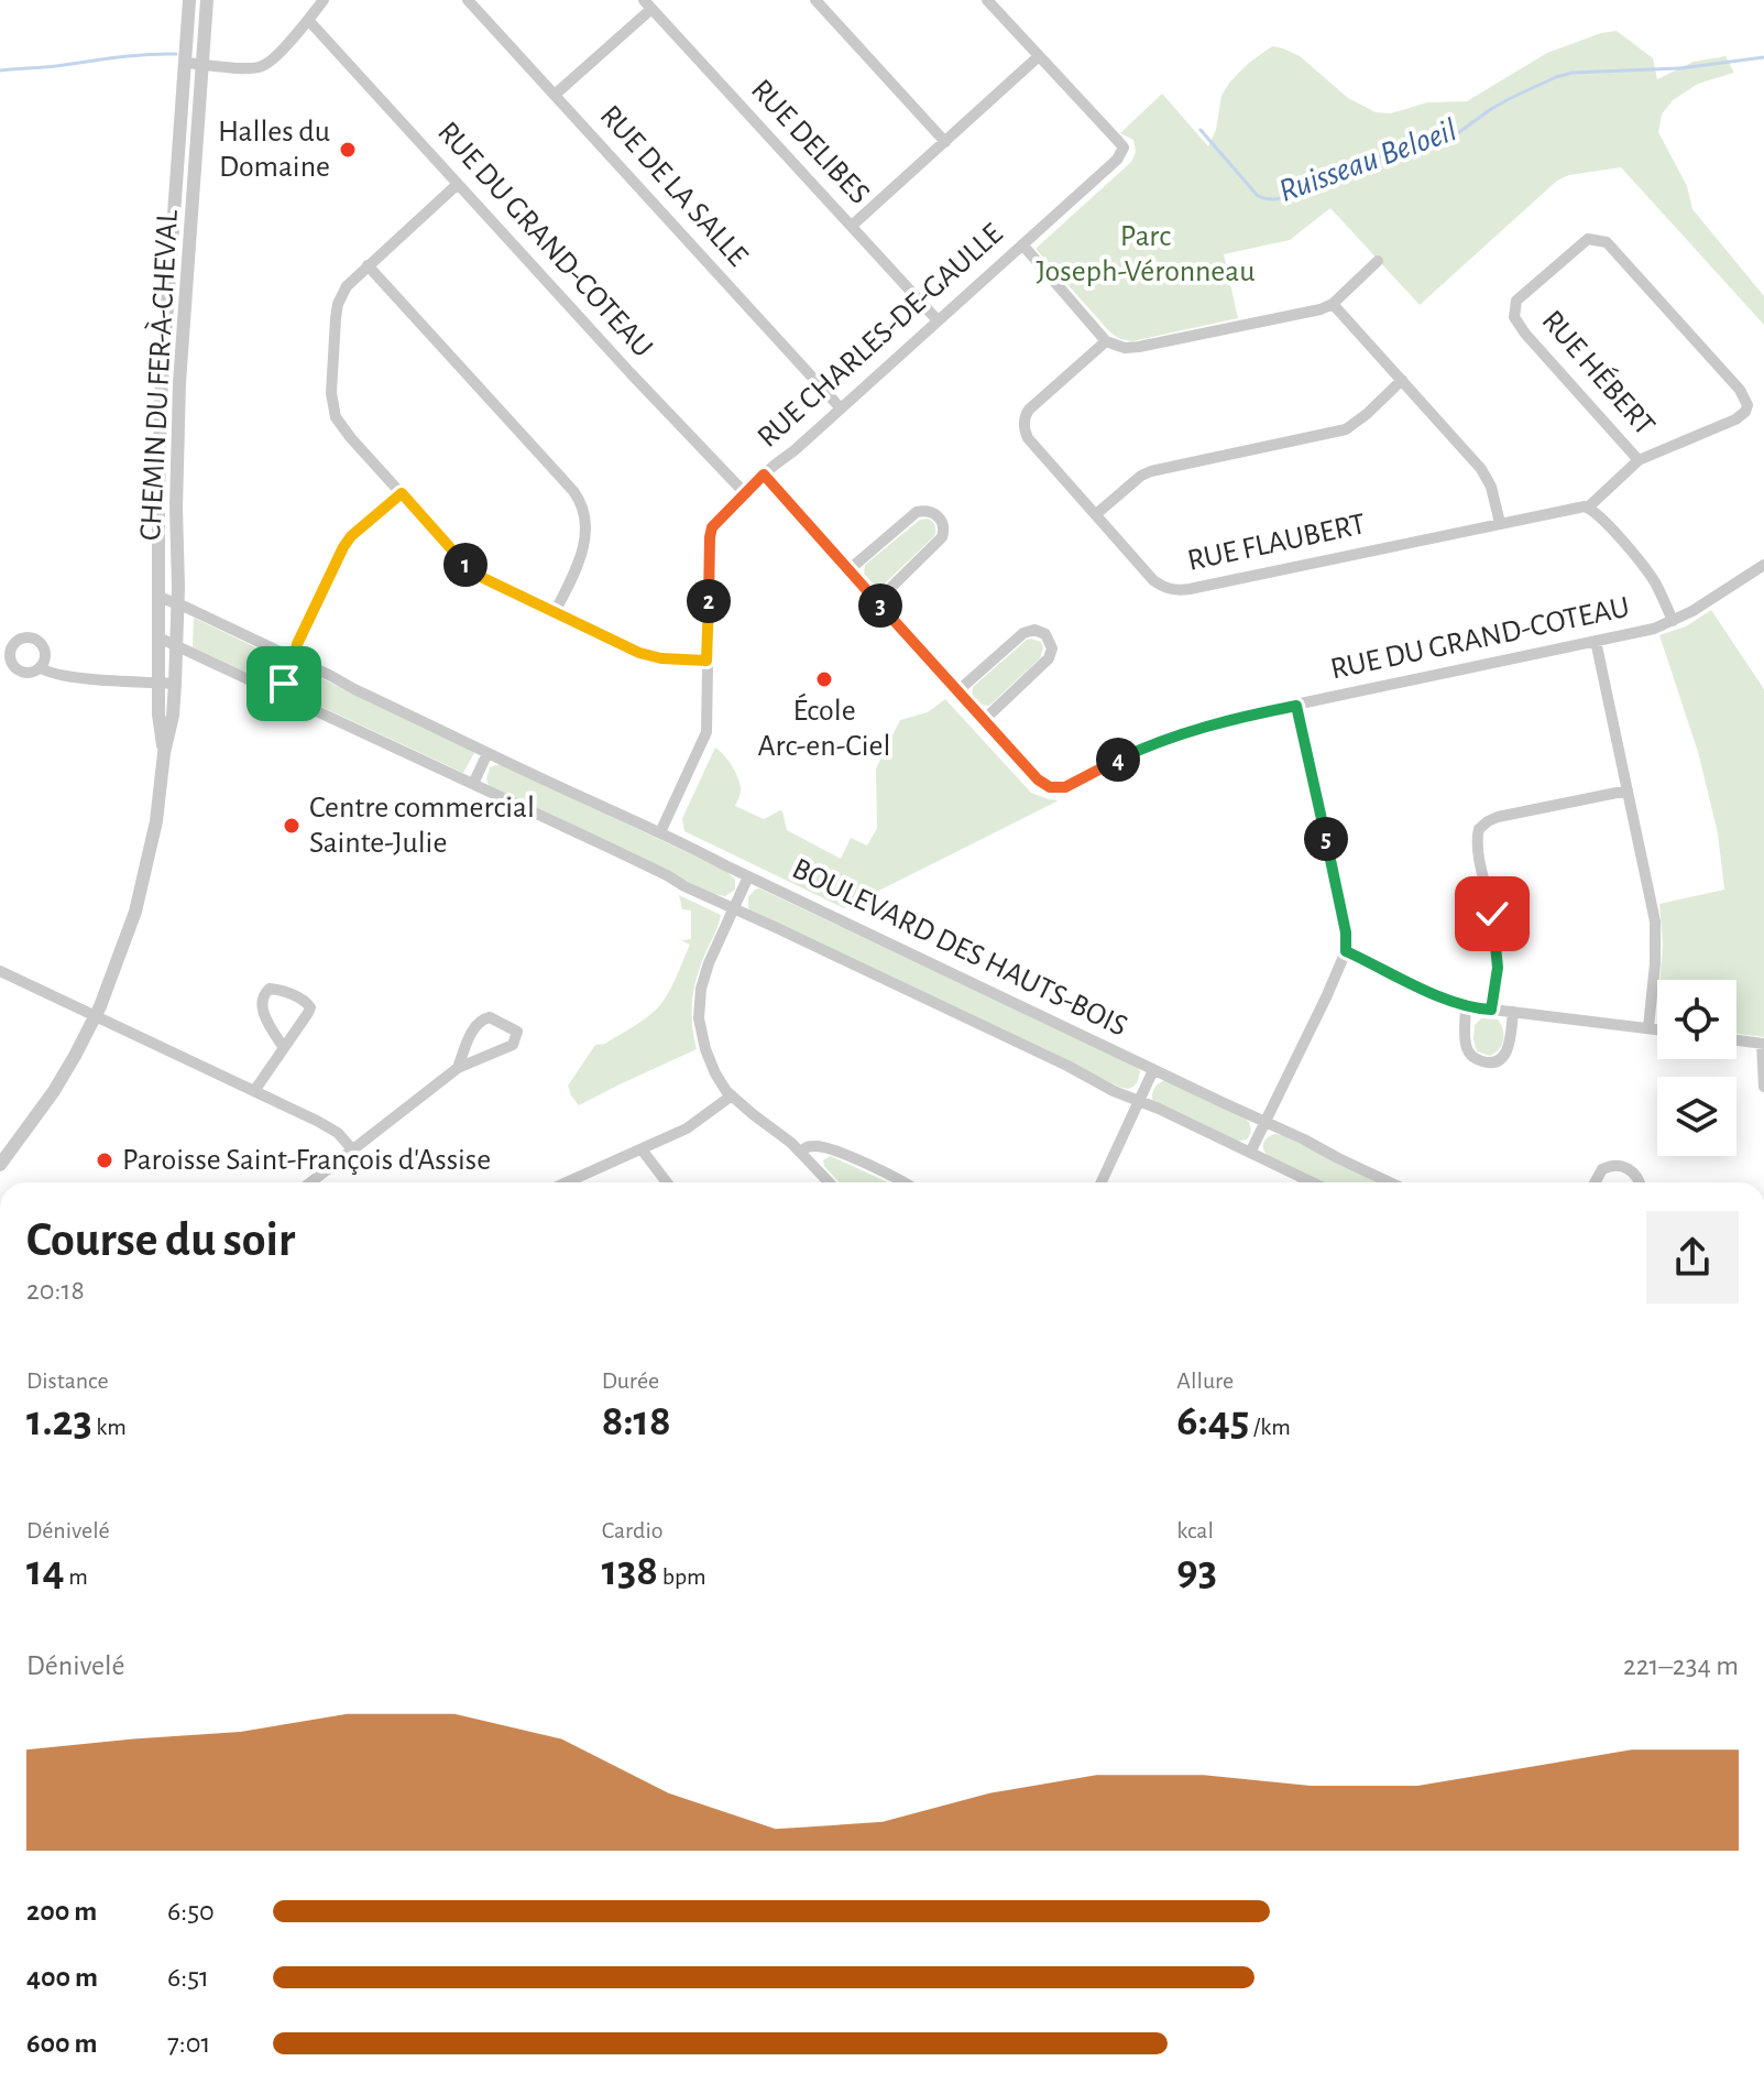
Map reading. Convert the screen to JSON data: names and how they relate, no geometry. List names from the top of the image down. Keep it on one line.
{"streets":{"street":["RUE DELIBES","RUE DE LA SALLE","RUE DU GRAND-COTEAU","RUE CHARLES-DE-GAULLE","RUE HÉBERT","CHEMIN DU FER-À-CHEVAL","RUE FLAUBERT","BOULEVARD DES HAUTS-BOIS"]},"crossings":[["RUE DELIBES","RUE CHARLES-DE-GAULLE"],["RUE DE LA SALLE","RUE CHARLES-DE-GAULLE"],["RUE DU GRAND-COTEAU","RUE CHARLES-DE-GAULLE"],["RUE CHARLES-DE-GAULLE","BOULEVARD DES HAUTS-BOIS"],["RUE HÉBERT","RUE FLAUBERT"],["CHEMIN DU FER-À-CHEVAL","BOULEVARD DES HAUTS-BOIS"]],"water":["Ruisseau Beloeil"],"parks":["Parc Joseph-Véronneau"],"places":["Halles du Domaine","École Arc-en-Ciel","Centre commercial Sainte-Julie","Paroisse Saint-François d'Assise"],"page":{"pins":["1","2","3","4","5"],"heading":["Course du soir","20:18"],"stats":[["Distance","1.23 km"],["Durée","8:18"],["Allure","6:45 /km"],["Dénivelé","14 m"],["Cardio","138 bpm"],["kcal","93"]],"chart":["Dénivelé","221–234 m"],"list":[{"name":"200 m","note":"6:50"},{"name":"400 m","note":"6:51"},{"name":"600 m","note":"7:01"}]}}
